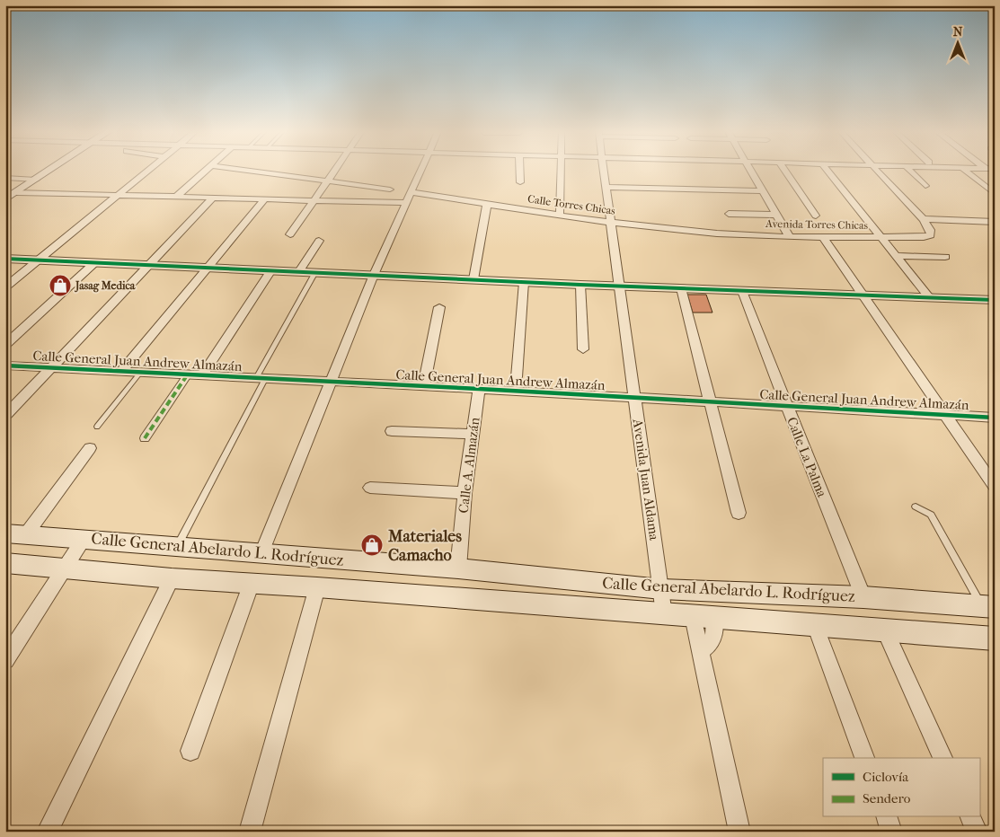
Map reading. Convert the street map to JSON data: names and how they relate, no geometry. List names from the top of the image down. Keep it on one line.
{"streets":{"main road":["Calle General Abelardo L. Rodríguez"],"street":["Calle Torres Chicas","Avenida Torres Chicas","Calle General Juan Andrew Almazán","Calle La Palma","Calle A. Almazán","Avenida Juan Aldama"]},"crossings":[["Calle Torres Chicas","Avenida Torres Chicas"],["Calle Torres Chicas","Avenida Juan Aldama"],["Calle General Juan Andrew Almazán","Calle La Palma"],["Calle General Juan Andrew Almazán","Calle A. Almazán"],["Calle General Juan Andrew Almazán","Avenida Juan Aldama"],["Calle La Palma","Calle General Abelardo L. Rodríguez"],["Calle A. Almazán","Calle General Abelardo L. Rodríguez"],["Avenida Juan Aldama","Calle General Abelardo L. Rodríguez"]],"places":{"shop":["Jasag Medica","Materiales Camacho"]},"legend":["Ciclovía","Sendero"],"north":"top"}
